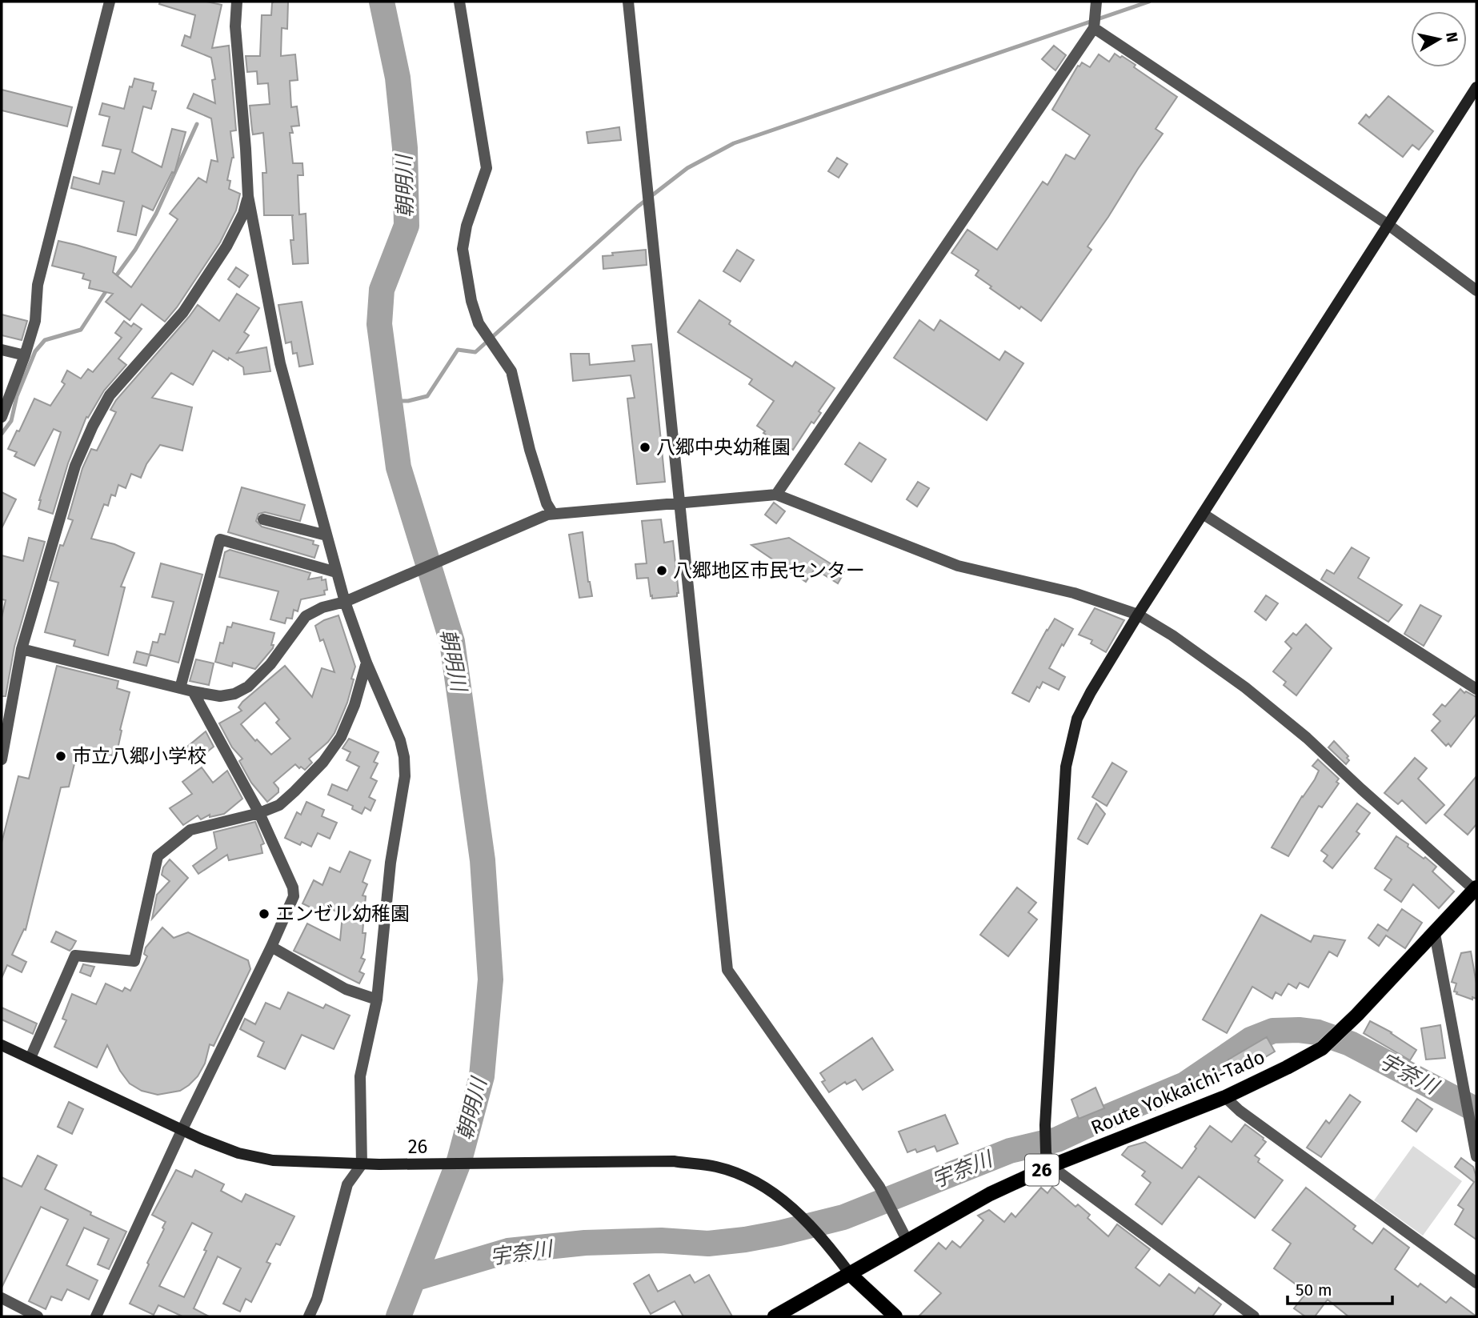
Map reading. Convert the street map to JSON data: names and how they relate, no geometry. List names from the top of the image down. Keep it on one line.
{"streets":{"main road":["Route Yokkaichi-Tado","26"]},"crossings":[["Route Yokkaichi-Tado","26"]],"water":["朝明川","宇奈川"],"places":["八郷中央幼稚園","八郷地区市民センター","市立八郷小学校","エンゼル幼稚園"],"scale_bar":"50 m","north":"right"}
